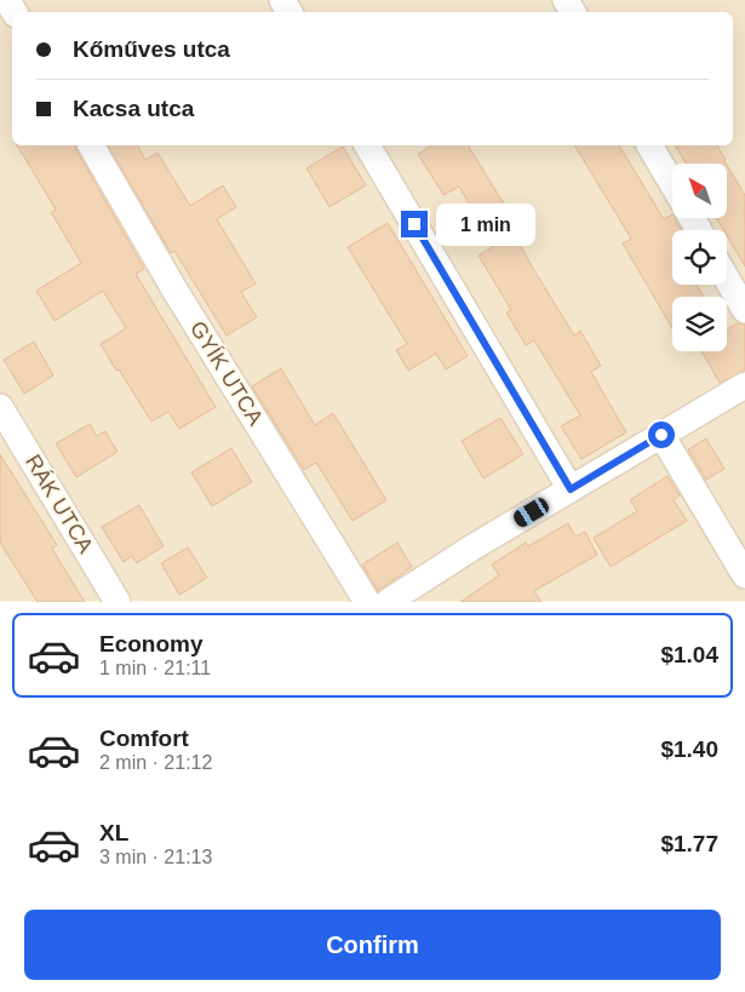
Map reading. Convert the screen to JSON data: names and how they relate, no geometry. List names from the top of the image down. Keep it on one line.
{"streets":{"street":["GYÍK UTCA","RÁK UTCA"]},"north":"top left","page":{"banner":["Kőműves utca","Kacsa utca"],"bubble":"1 min","list":[{"name":"Economy","note":"1 min · 21:11","value":"$1.04"},{"name":"Comfort","note":"2 min · 21:12","value":"$1.40"},{"name":"XL","note":"3 min · 21:13","value":"$1.77"}],"buttons":"Confirm"}}
